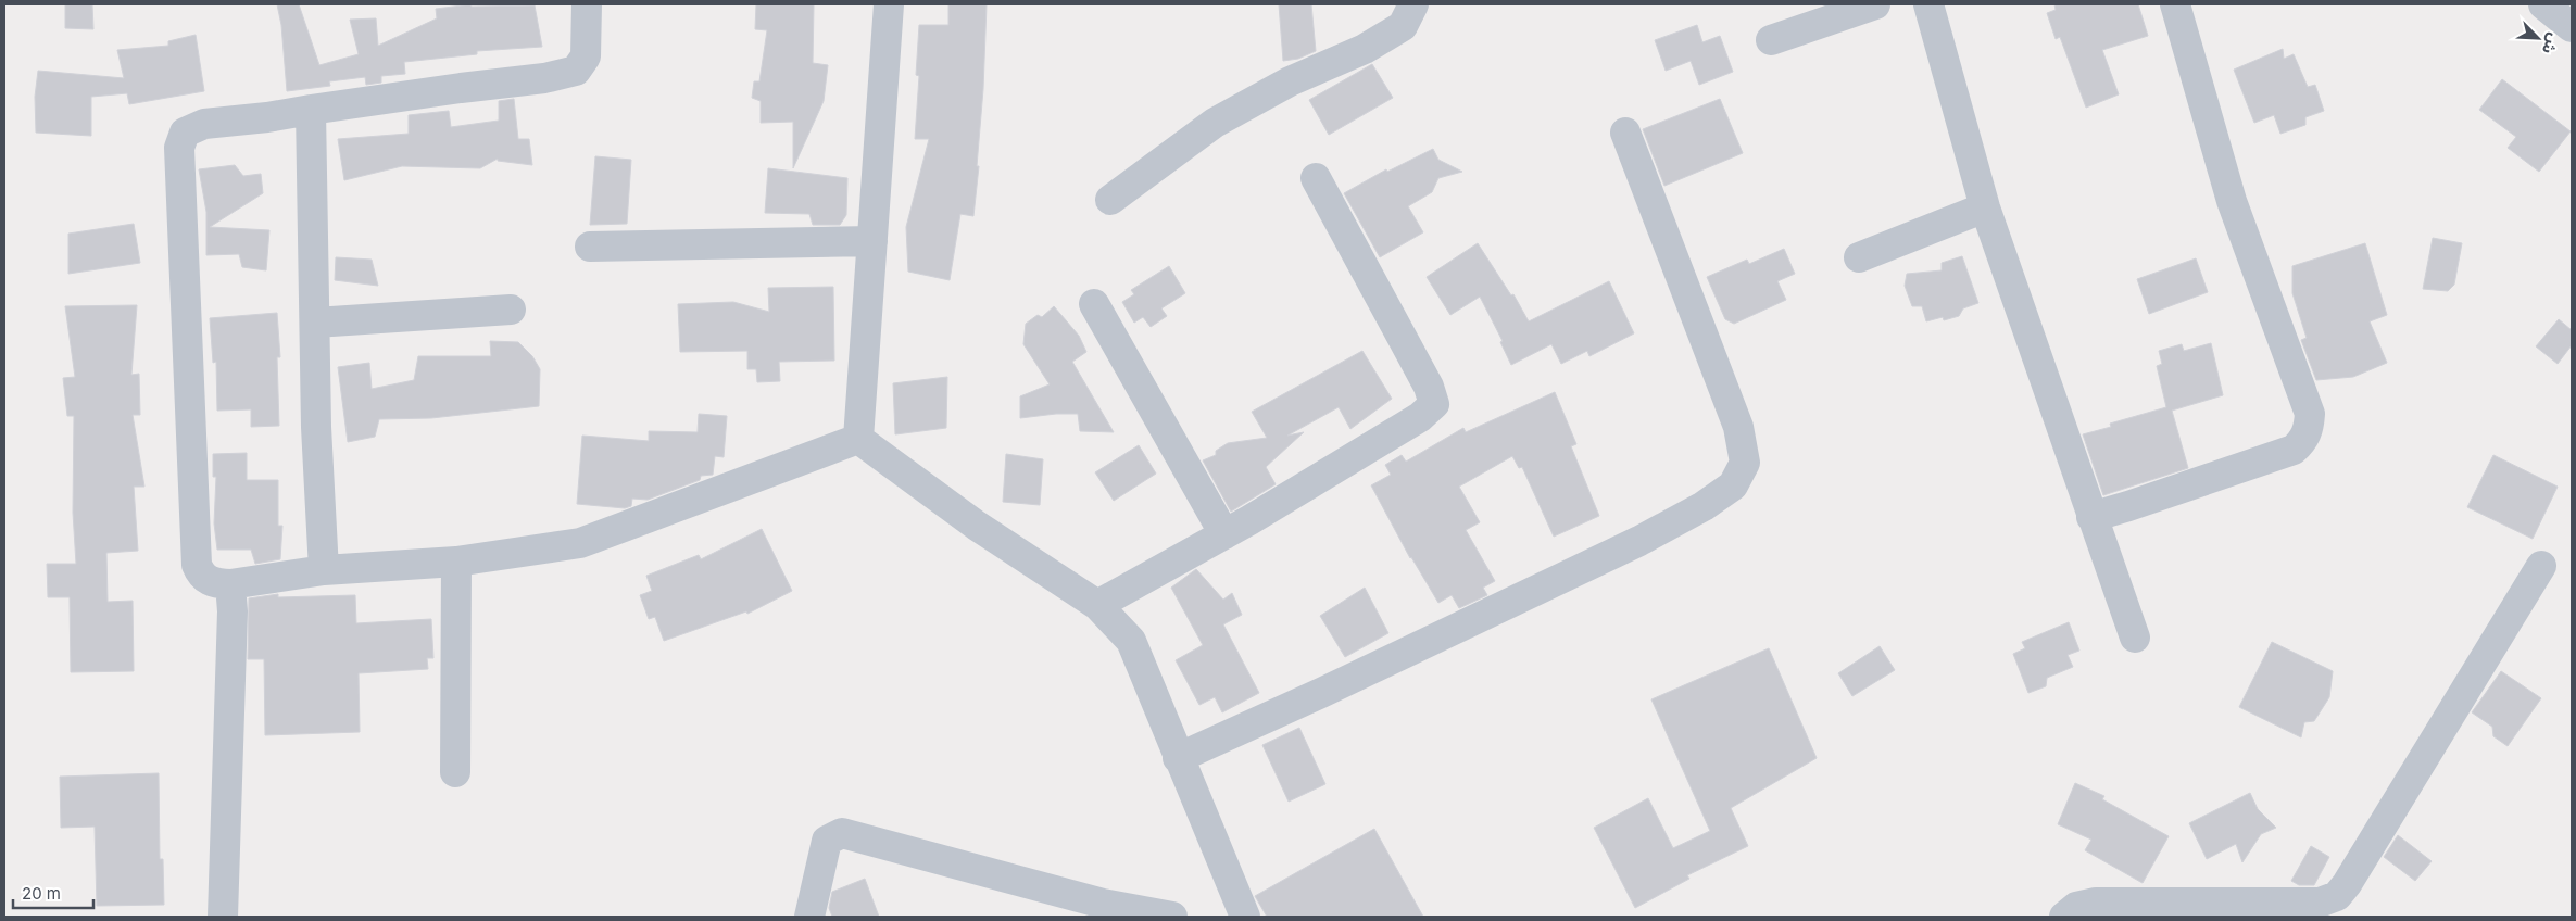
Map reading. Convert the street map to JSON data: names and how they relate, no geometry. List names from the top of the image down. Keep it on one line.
{"scale_bar":"20 m","north":"bottom right"}
